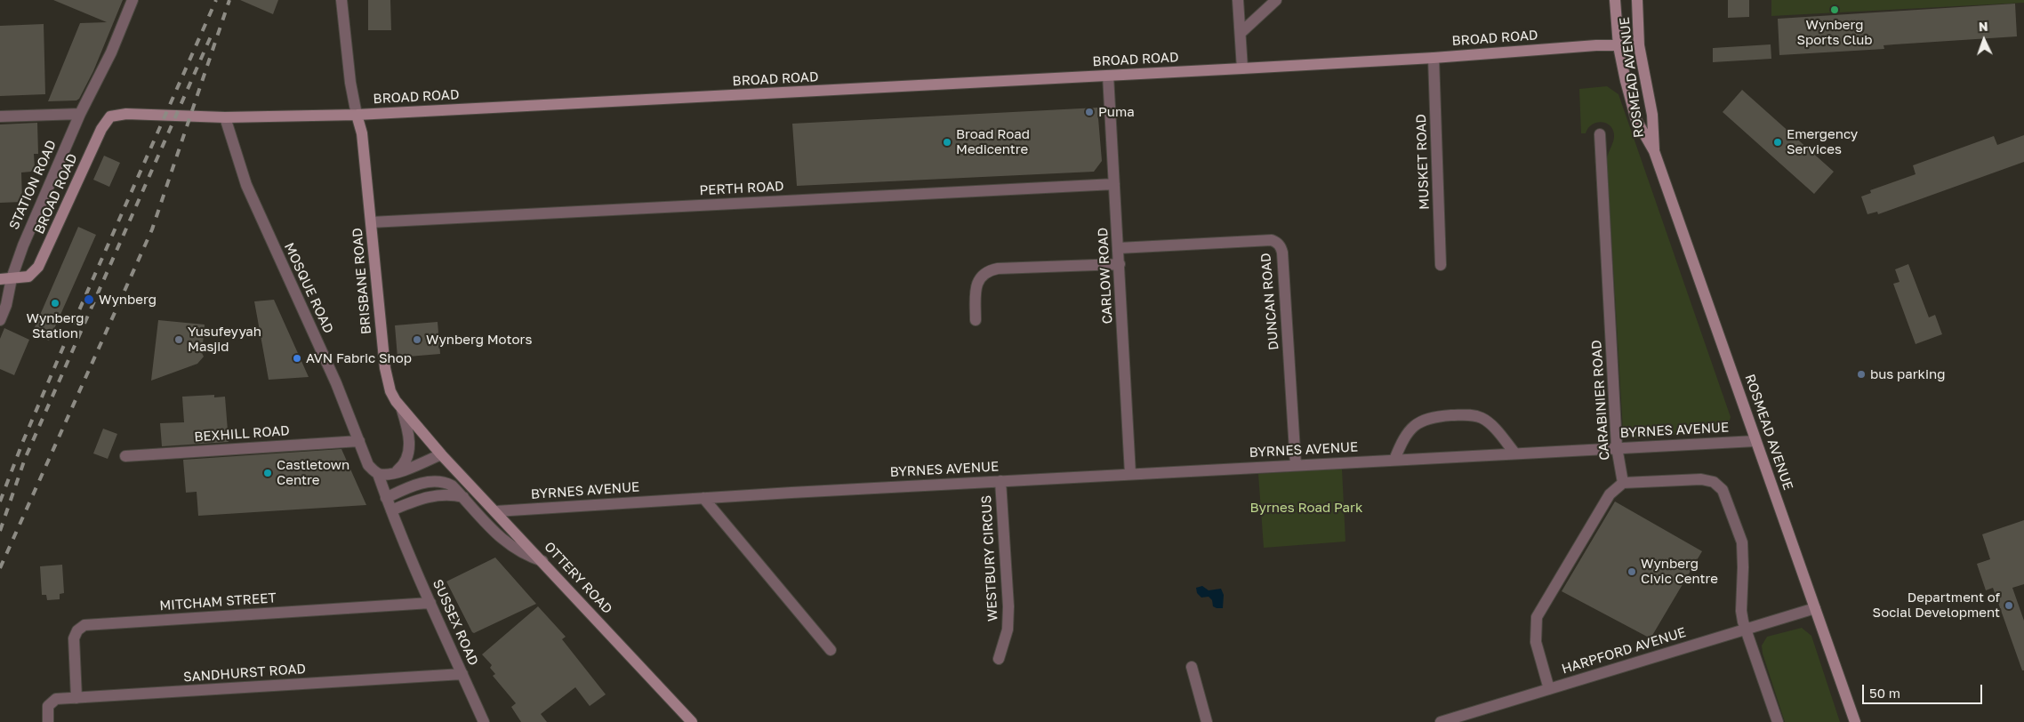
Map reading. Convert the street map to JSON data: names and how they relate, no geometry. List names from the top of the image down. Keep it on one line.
{"streets":{"street":["BROAD ROAD","ROSMEAD AVENUE","MUSKET ROAD","STATION ROAD","PERTH ROAD","CARLOW ROAD","BRISBANE ROAD","MOSQUE ROAD","DUNCAN ROAD","CARABINIER ROAD","BYRNES AVENUE","BEXHILL ROAD","WESTBURY CIRCUS","OTTERY ROAD","MITCHAM STREET","SUSSEX ROAD","HARPFORD AVENUE","SANDHURST ROAD"]},"crossings":[["BROAD ROAD","ROSMEAD AVENUE"],["BROAD ROAD","MUSKET ROAD"],["BROAD ROAD","STATION ROAD"],["BROAD ROAD","CARLOW ROAD"],["BROAD ROAD","BRISBANE ROAD"],["BROAD ROAD","MOSQUE ROAD"],["ROSMEAD AVENUE","BYRNES AVENUE"],["ROSMEAD AVENUE","HARPFORD AVENUE"],["PERTH ROAD","CARLOW ROAD"],["PERTH ROAD","BRISBANE ROAD"],["CARLOW ROAD","DUNCAN ROAD"],["CARLOW ROAD","BYRNES AVENUE"],["BRISBANE ROAD","OTTERY ROAD"],["MOSQUE ROAD","BEXHILL ROAD"],["MOSQUE ROAD","SUSSEX ROAD"],["DUNCAN ROAD","BYRNES AVENUE"],["CARABINIER ROAD","BYRNES AVENUE"],["BYRNES AVENUE","WESTBURY CIRCUS"],["BYRNES AVENUE","OTTERY ROAD"],["MITCHAM STREET","SUSSEX ROAD"],["MITCHAM STREET","SANDHURST ROAD"],["SUSSEX ROAD","SANDHURST ROAD"]],"parks":["Byrnes Road Park"],"places":["Wynberg Sports Club","Puma","Broad Road Medicentre","Emergency Services","Wynberg","Wynberg Station","Yusufeyyah Masjid","Wynberg Motors","AVN Fabric Shop","bus parking","Castletown Centre","Wynberg Civic Centre","Department of Social Development"],"scale_bar":"50 m","north":"top"}
